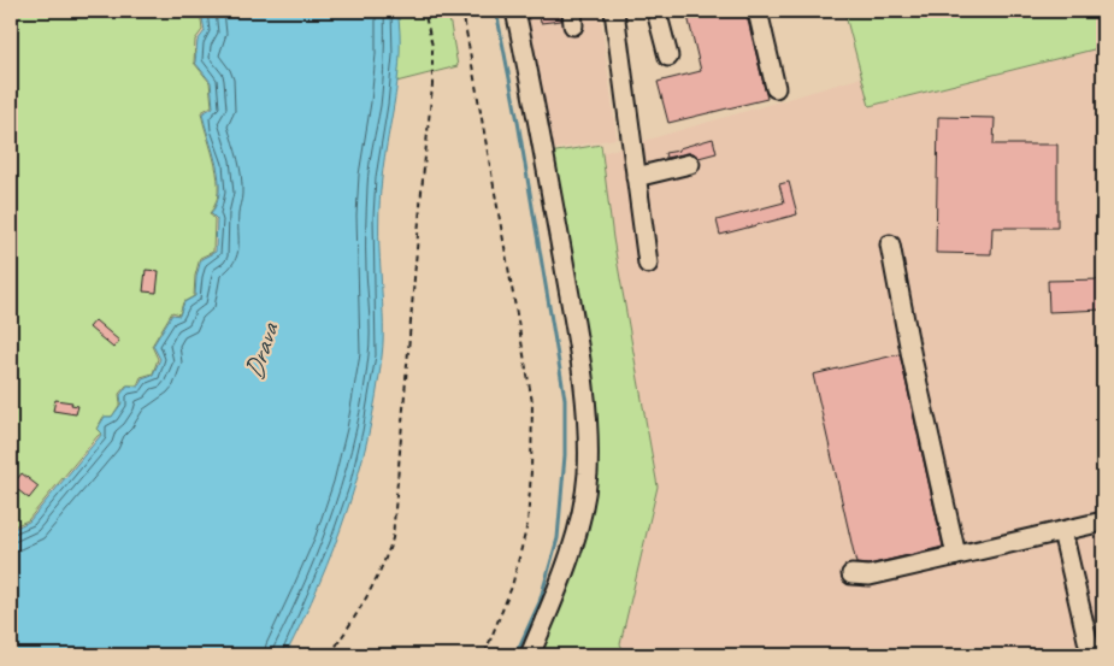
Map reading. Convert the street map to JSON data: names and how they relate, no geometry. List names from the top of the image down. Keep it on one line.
{"water":["Drava"]}
